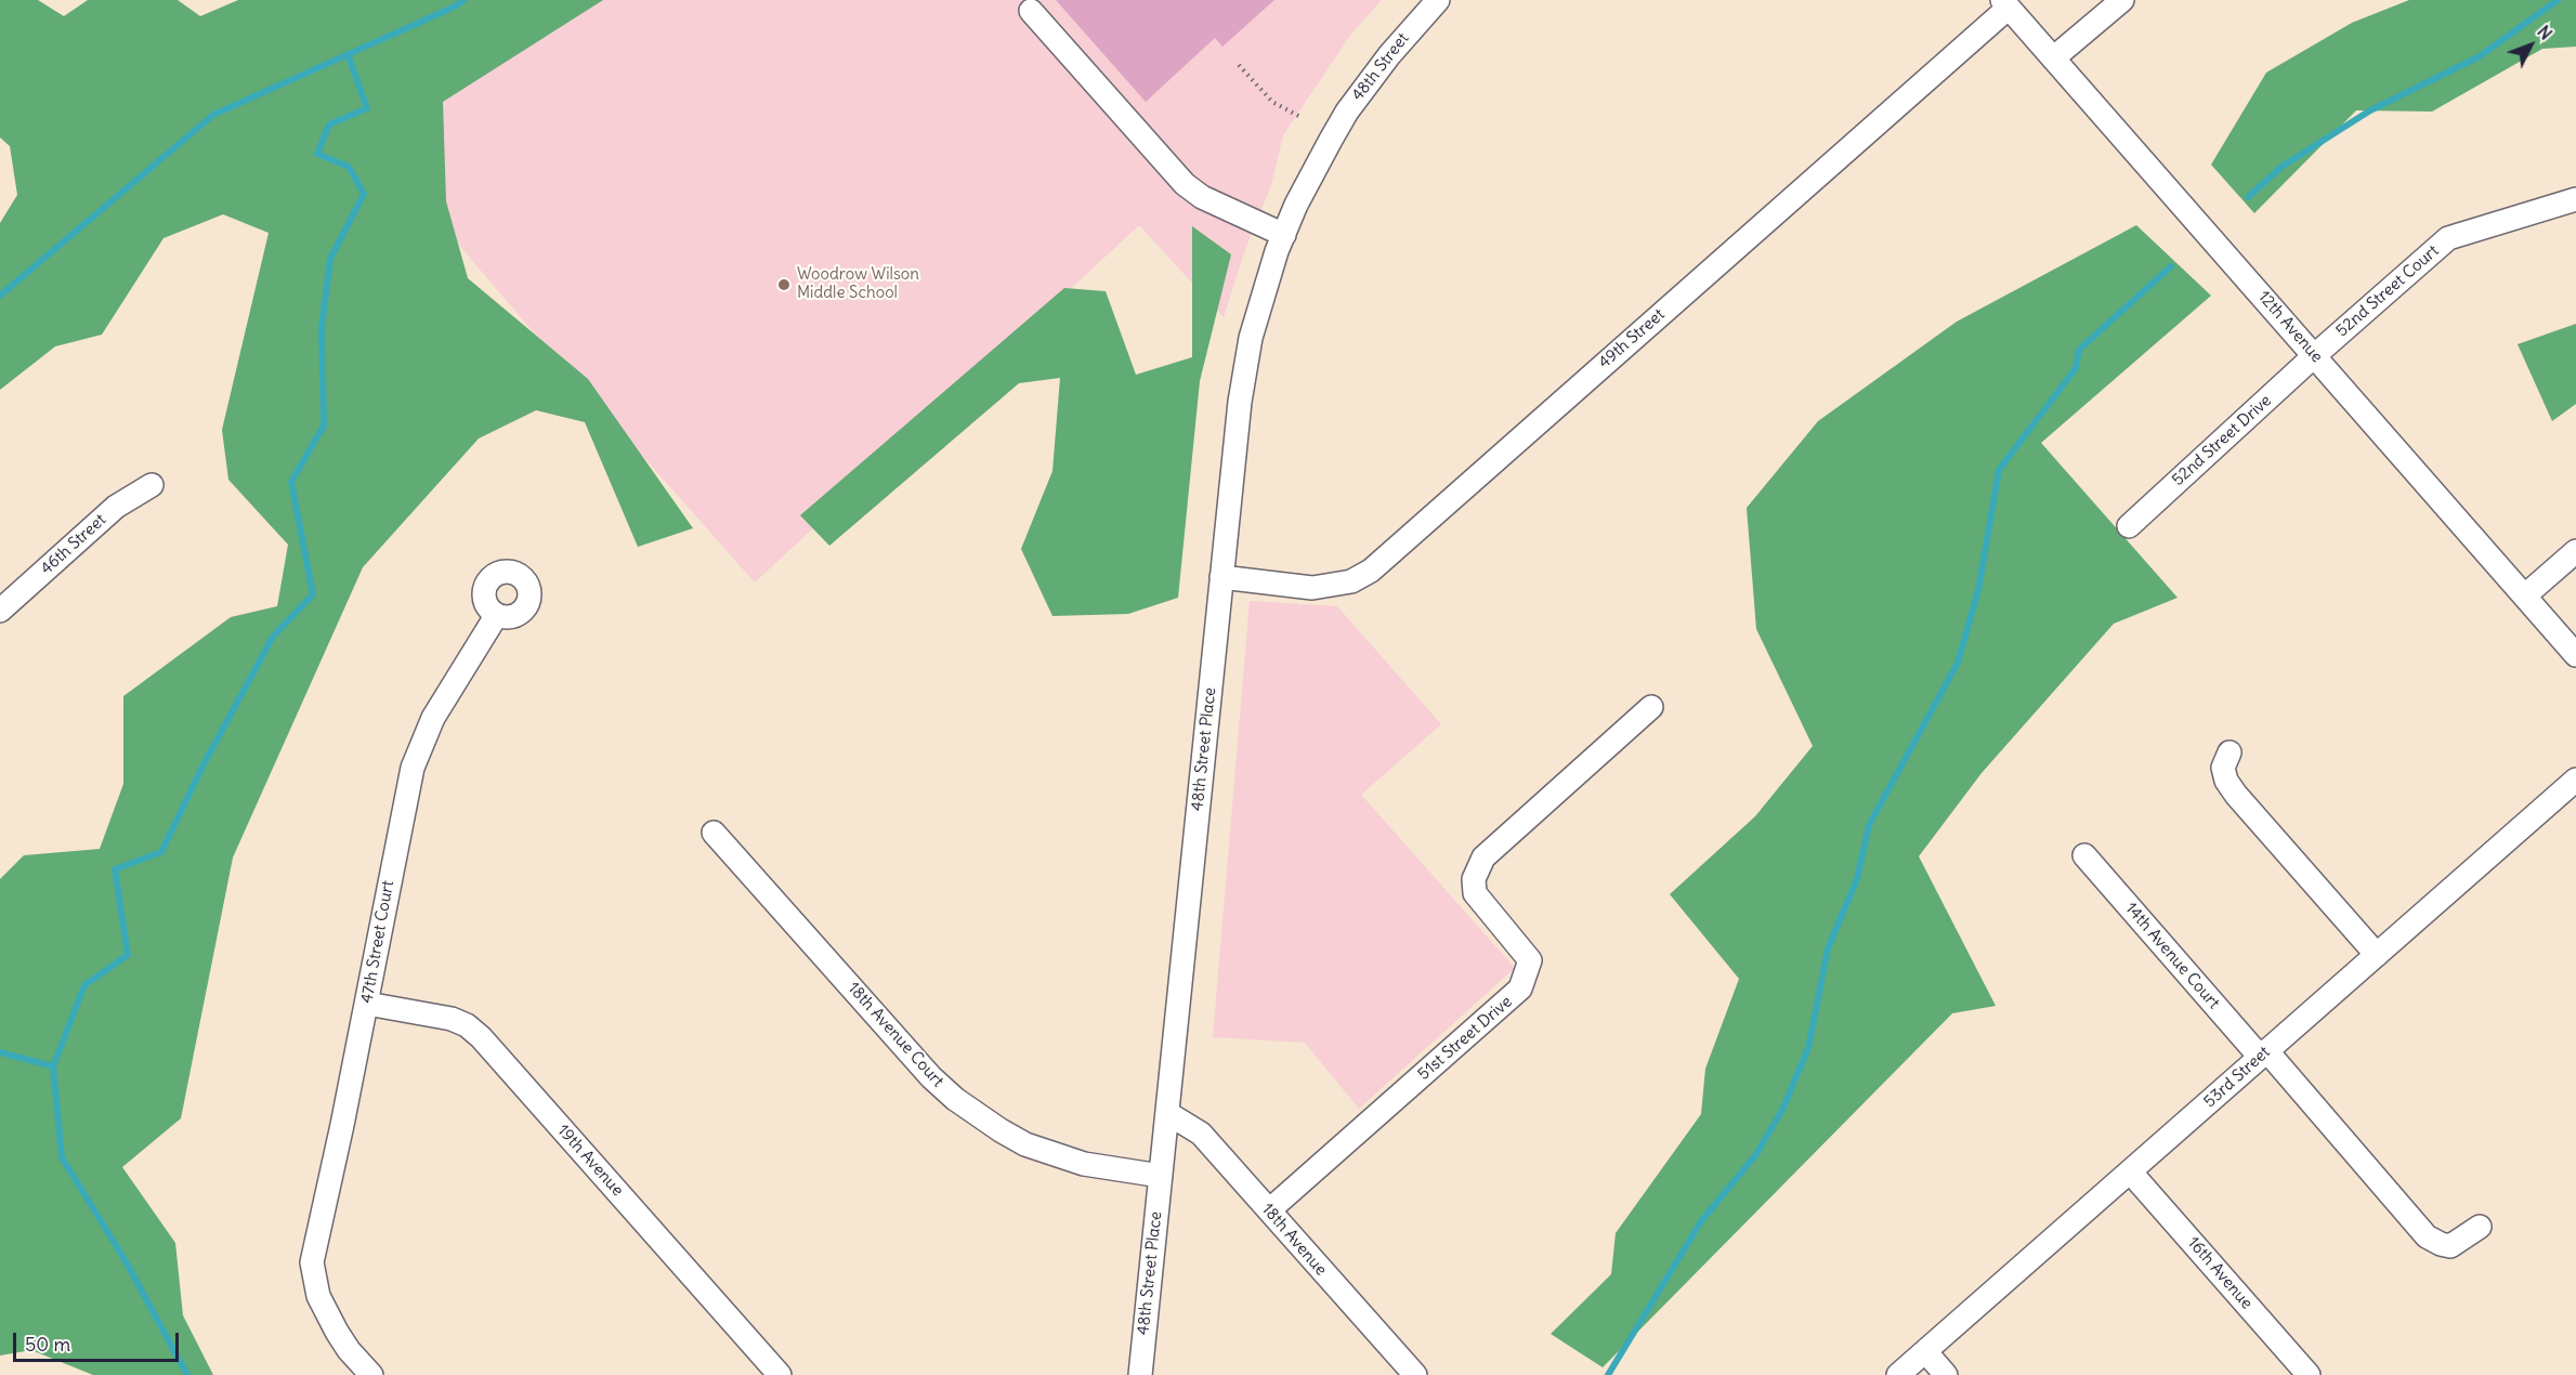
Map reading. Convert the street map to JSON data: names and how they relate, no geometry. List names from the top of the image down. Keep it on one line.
{"streets":{"street":["48th Street","52nd Street Court","12th Avenue","49th Street","52nd Street Drive","46th Street","48th Street Place","47th Street Court","14th Avenue Court","18th Avenue Court","51st Street Drive","53rd Street","19th Avenue","18th Avenue","16th Avenue"]},"crossings":[["48th Street","48th Street Place"],["52nd Street Court","12th Avenue"],["52nd Street Court","52nd Street Drive"],["12th Avenue","49th Street"],["12th Avenue","52nd Street Drive"],["49th Street","48th Street Place"],["48th Street Place","18th Avenue Court"],["48th Street Place","18th Avenue"],["47th Street Court","19th Avenue"],["14th Avenue Court","53rd Street"],["51st Street Drive","18th Avenue"],["53rd Street","16th Avenue"]],"places":["Woodrow Wilson Middle School"],"scale_bar":"50 m","north":"top right"}
